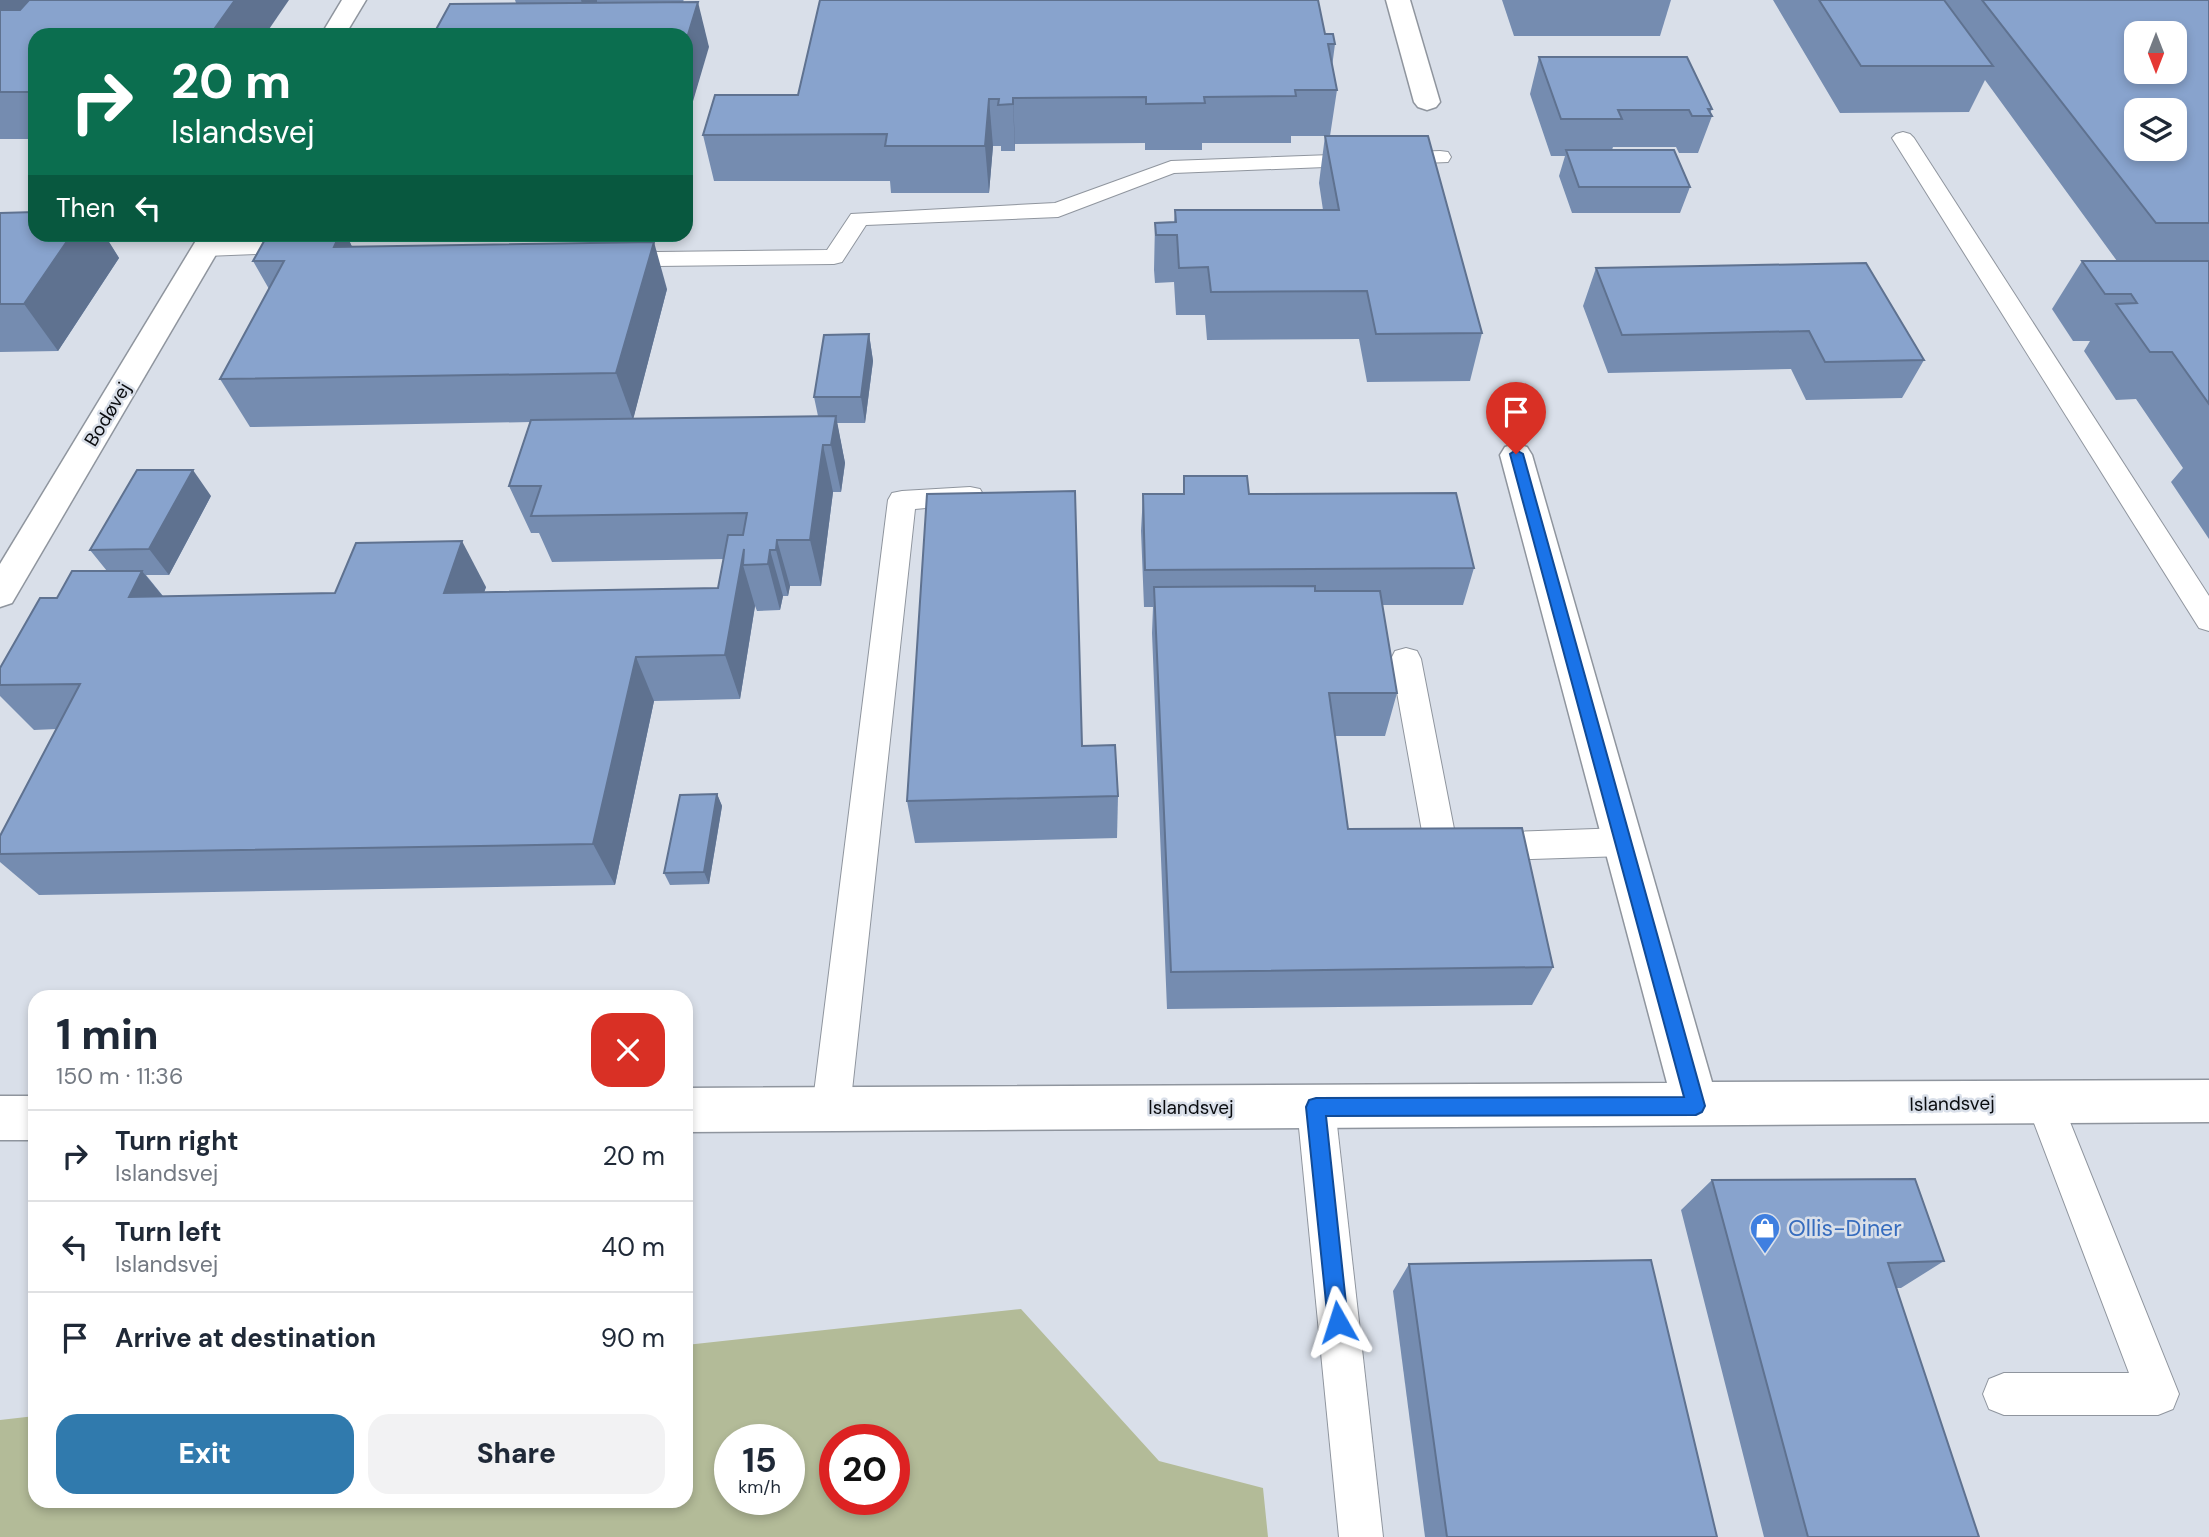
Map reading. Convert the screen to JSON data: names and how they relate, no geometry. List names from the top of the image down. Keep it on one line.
{"streets":{"street":["Bodøvej","Islandsvej"]},"places":{"shop":["Ollis-Diner"]},"north":"bottom","page":{"turn":["20 m","Islandsvej"],"then":"Then","heading":["1 min","150 m · 11:36"],"list":[{"name":"Turn right","note":"Islandsvej","value":"20 m"},{"name":"Turn left","note":"Islandsvej","value":"40 m"},{"name":"Arrive at destination","value":"90 m"}],"buttons":["Exit","Share"],"speed":"15 km/h","limit":"20"}}
